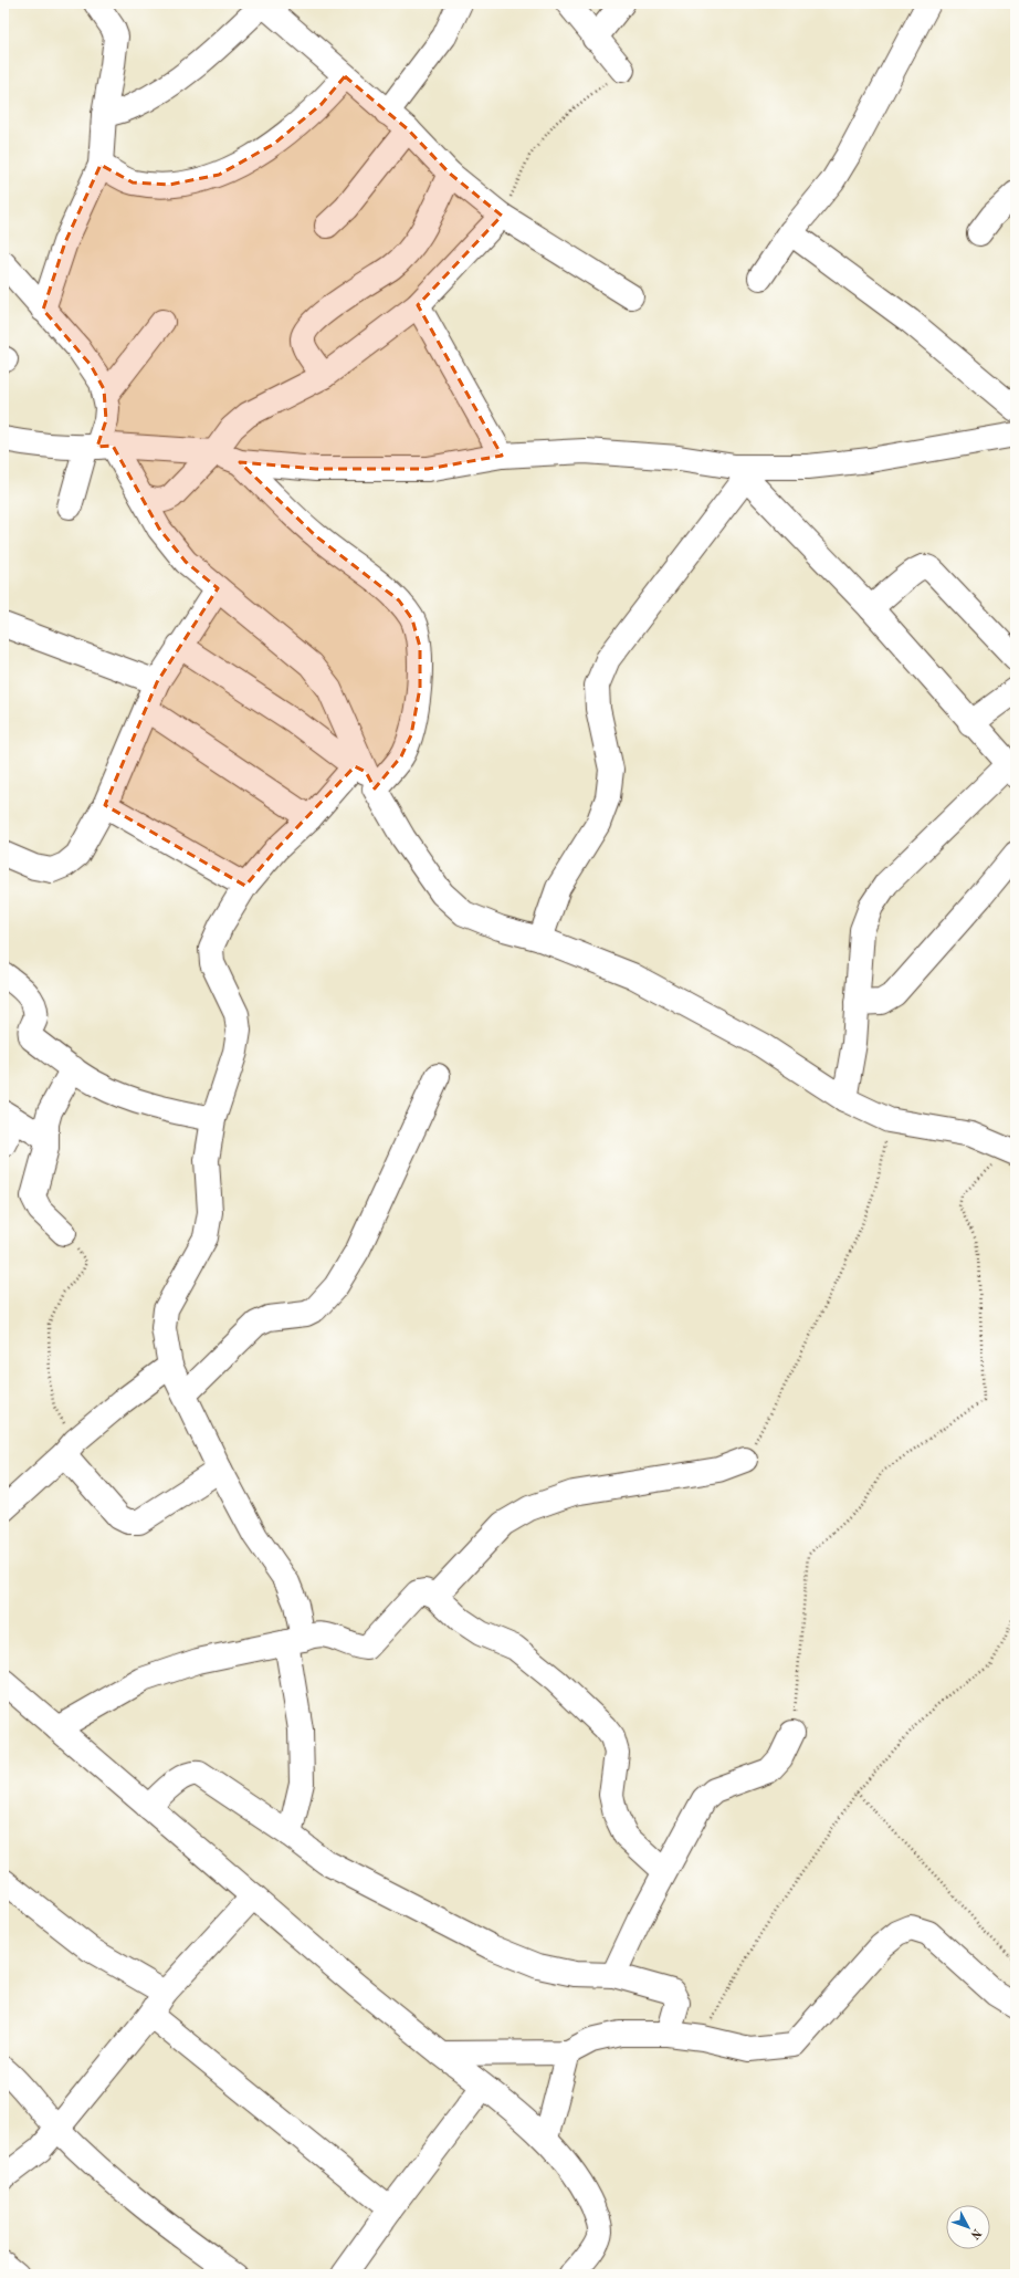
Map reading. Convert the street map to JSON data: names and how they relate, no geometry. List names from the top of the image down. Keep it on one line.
{"north":"bottom right"}
